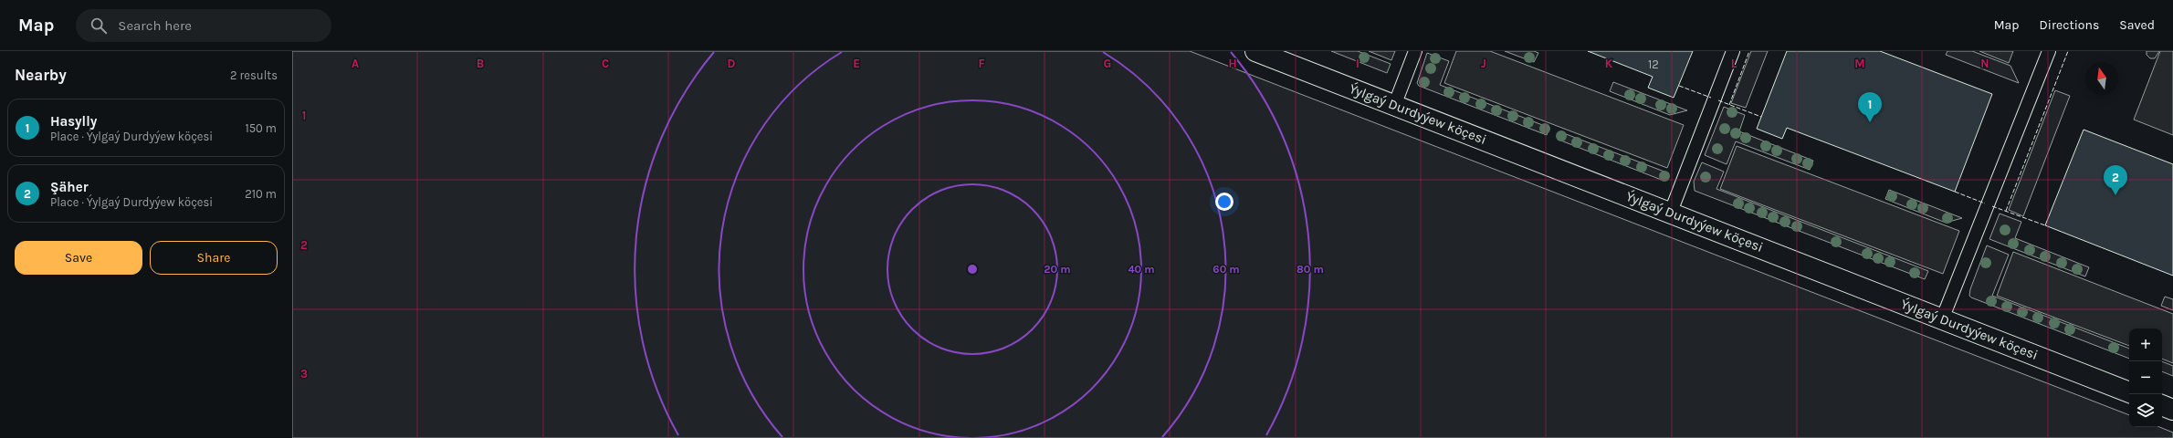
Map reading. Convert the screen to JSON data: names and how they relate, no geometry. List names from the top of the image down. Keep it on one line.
{"streets":{"street":["Ýylgaý Durdyýew köçesi"]},"house_numbers":["12"],"north":"top","page":{"header":"Map","search":"Search here","nav":["Map","Directions","Saved"],"heading":["Nearby","2 results"],"pins":["1","2"],"list":[{"mark":"1","name":"Hasylly","note":"Place · Ýylgaý Durdyýew köçesi","value":"150 m"},{"mark":"2","name":"Şäher","note":"Place · Ýylgaý Durdyýew köçesi","value":"210 m"}],"buttons":["Save","Share"],"map_buttons":["+","−"]},"grid":{"columns":["A","B","C","D","E","F","G","H","I","J","K","L","M","N"],"rows":["1","2","3"]},"rings":["20 m","40 m","60 m","80 m"]}
